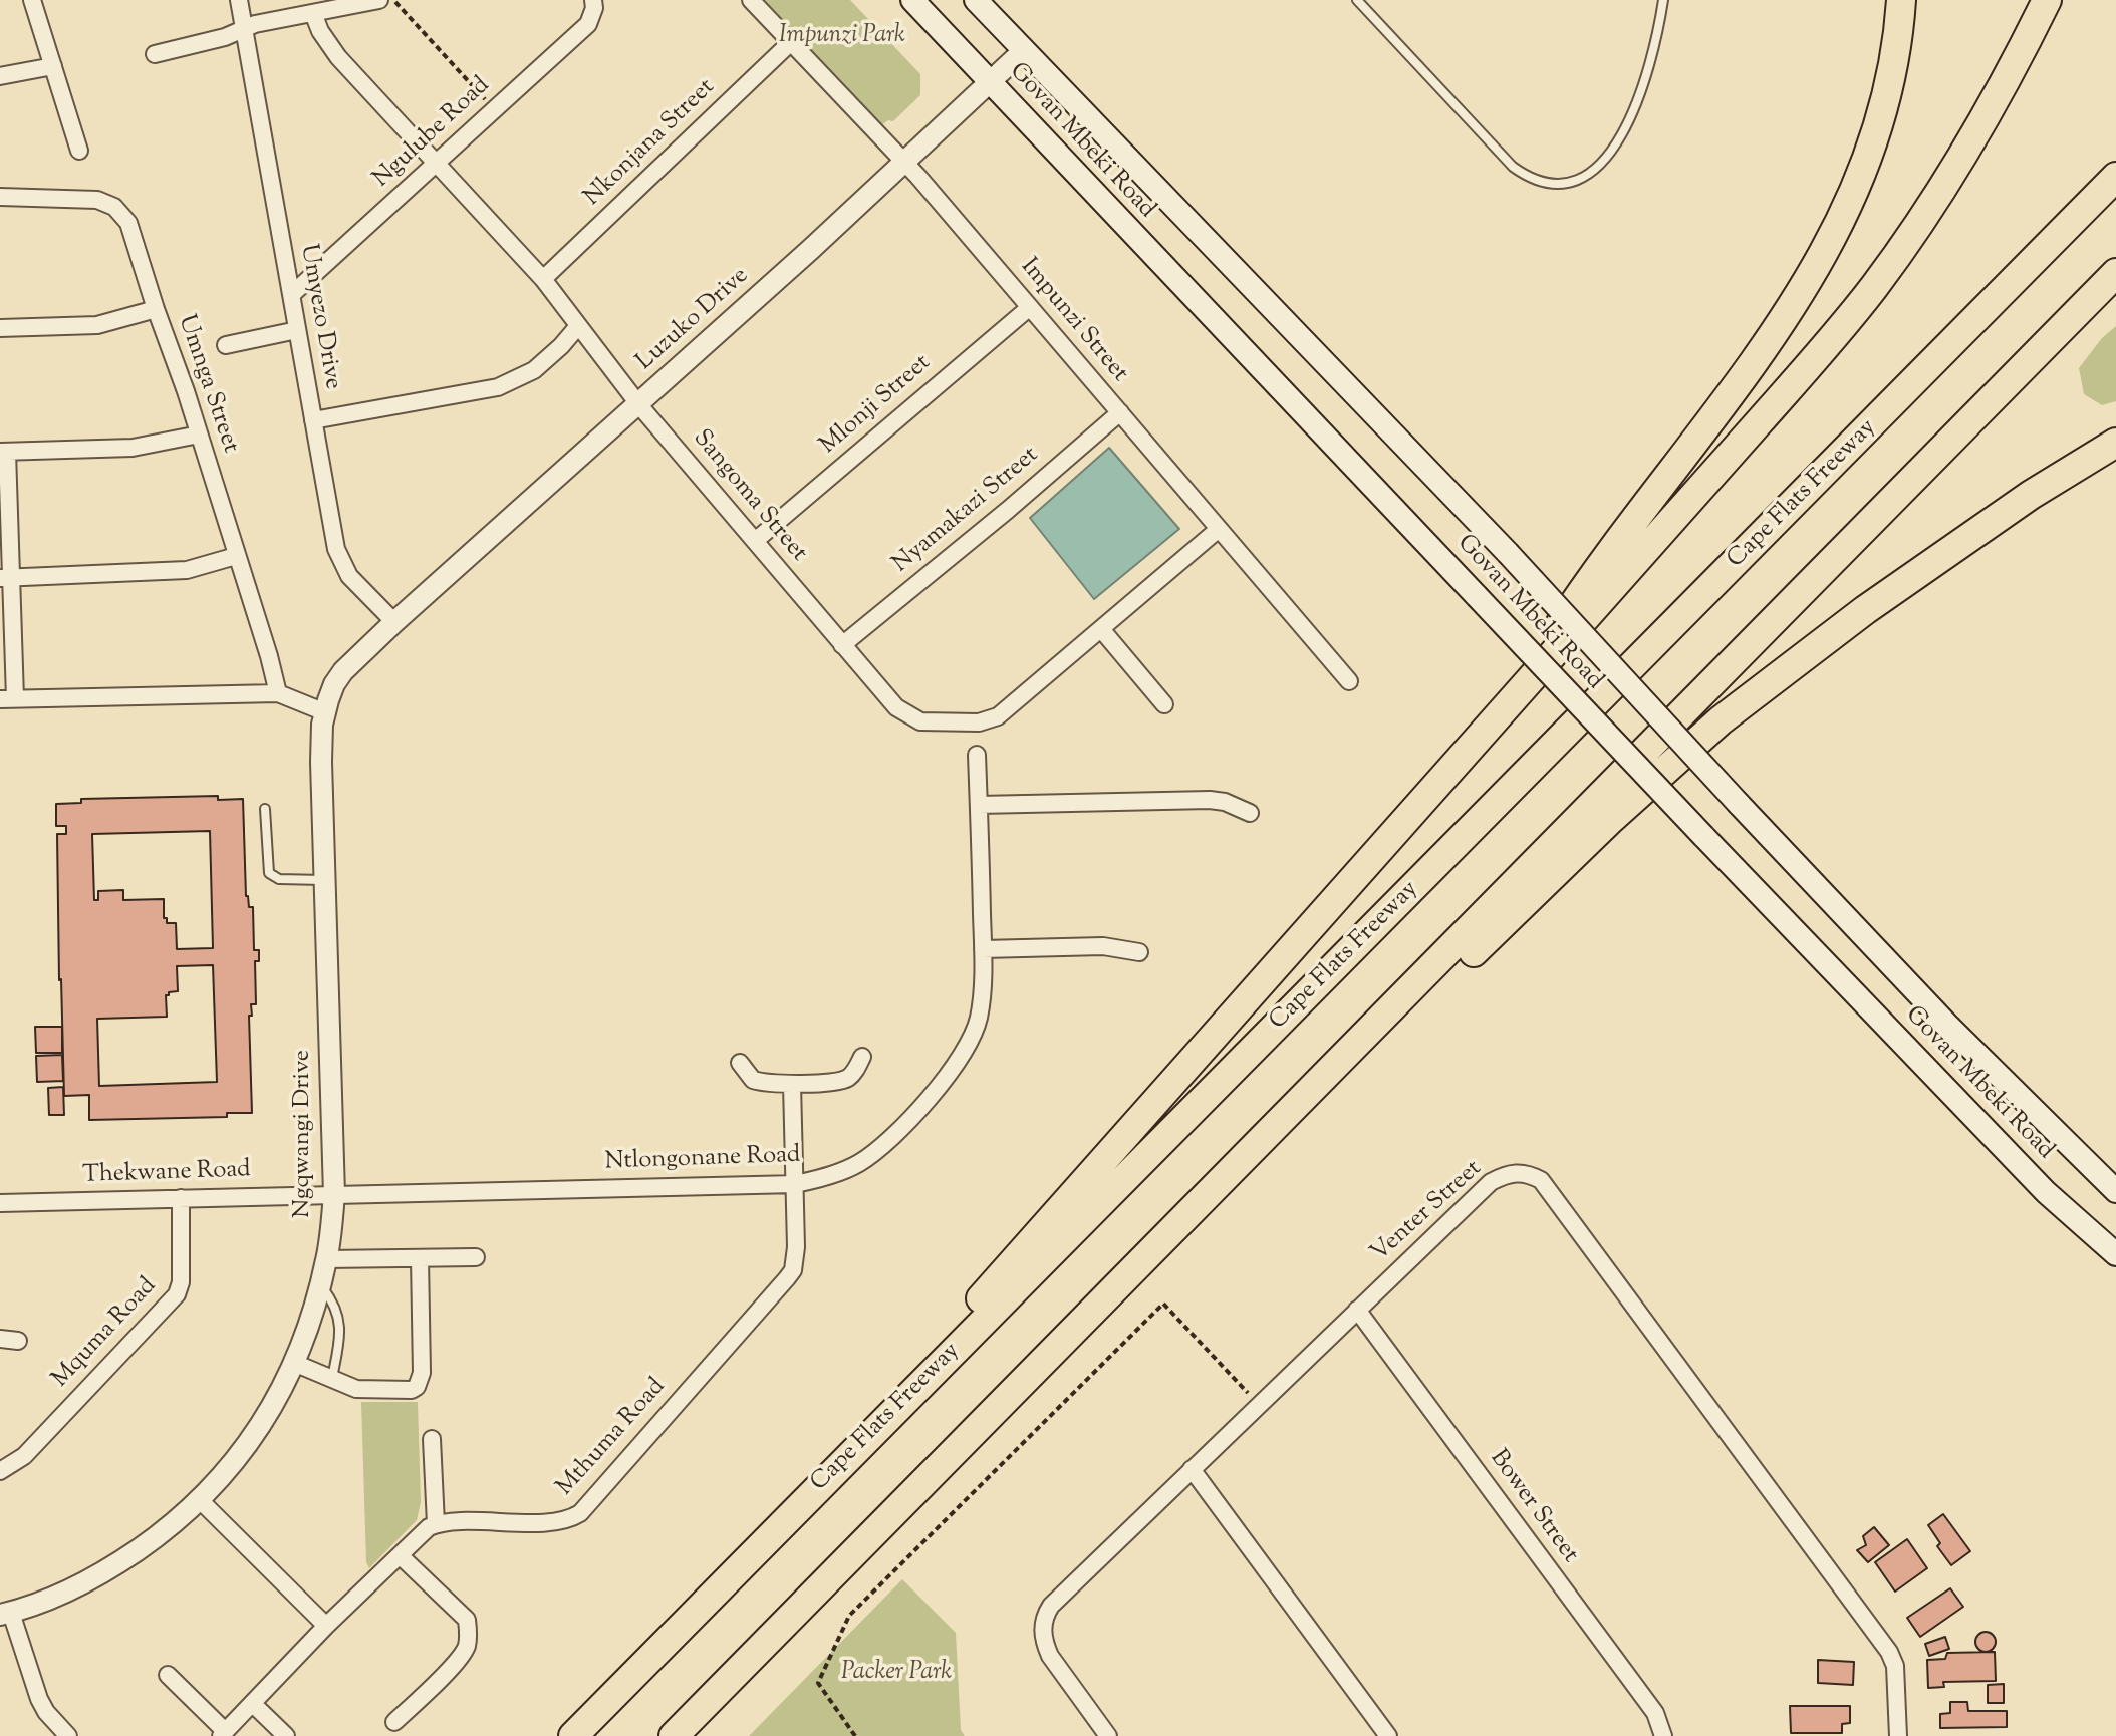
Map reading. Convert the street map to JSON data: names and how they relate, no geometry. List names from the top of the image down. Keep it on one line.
{"streets":{"highway":["Cape Flats Freeway"],"main road":["Govan Mbeki Road"],"street":["Ngulube Road","Nkonjana Street","Umyezo Drive","Luzuko Drive","Impunzi Street","Umnga Street","Mlonji Street","Sangoma Street","Nyamakazi Street","Ngqwangi Drive","Ntlongonane Road","Thekwane Road","Venter Street","Mquma Road","Mthuma Road","Bower Street"]},"crossings":[["Ngulube Road","Umyezo Drive"],["Ngulube Road","Sangoma Street"],["Govan Mbeki Road","Luzuko Drive"],["Nkonjana Street","Impunzi Street"],["Nkonjana Street","Sangoma Street"],["Umyezo Drive","Luzuko Drive"],["Umyezo Drive","Ngqwangi Drive"],["Luzuko Drive","Impunzi Street"],["Luzuko Drive","Sangoma Street"],["Luzuko Drive","Ngqwangi Drive"],["Impunzi Street","Mlonji Street"],["Impunzi Street","Sangoma Street"],["Impunzi Street","Nyamakazi Street"],["Mlonji Street","Sangoma Street"],["Sangoma Street","Nyamakazi Street"],["Ngqwangi Drive","Ntlongonane Road"],["Ngqwangi Drive","Thekwane Road"],["Ntlongonane Road","Thekwane Road"],["Ntlongonane Road","Mthuma Road"],["Thekwane Road","Mquma Road"],["Venter Street","Bower Street"]],"parks":["Impunzi Park","Packer Park"]}
